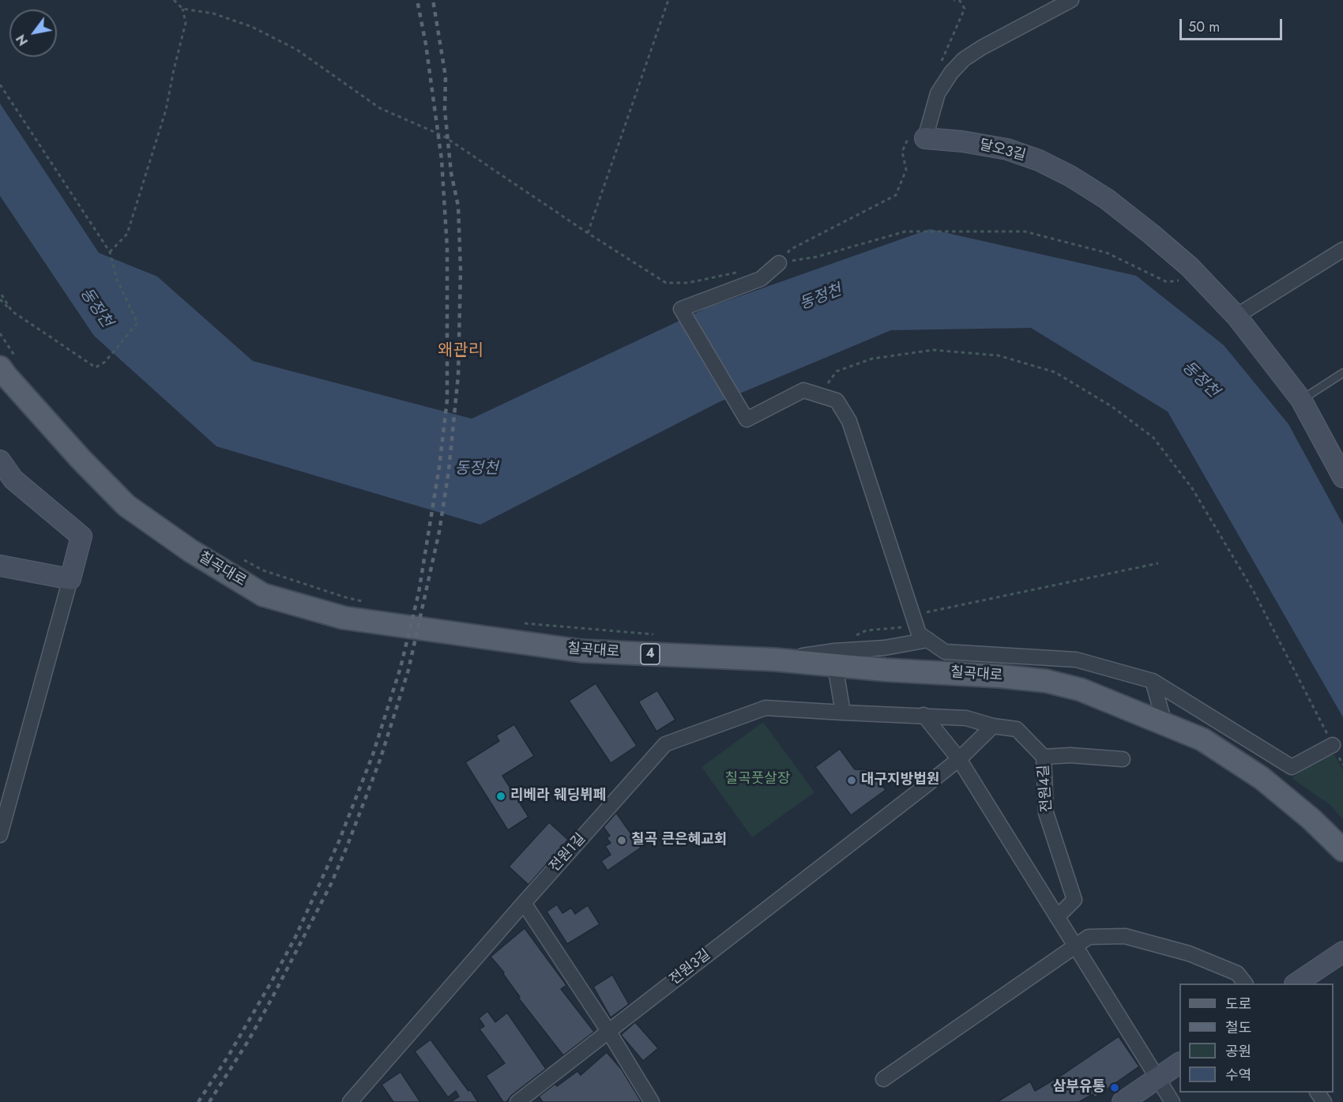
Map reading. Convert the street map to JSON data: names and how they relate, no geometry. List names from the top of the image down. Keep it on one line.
{"streets":{"main road":["칠곡대로","4"],"street":["달오3길","전원4길","전원1길","전원3길"]},"crossings":[["전원4길","전원1길"]],"districts":["왜관리"],"water":["동정천"],"parks":["칠곡풋살장"],"places":["대구지방법원","리베라 웨딩뷔페","칠곡 큰은혜교회","삼부유통"],"legend":["도로","철도","공원","수역"],"scale_bar":"50 m","north":"bottom left"}
